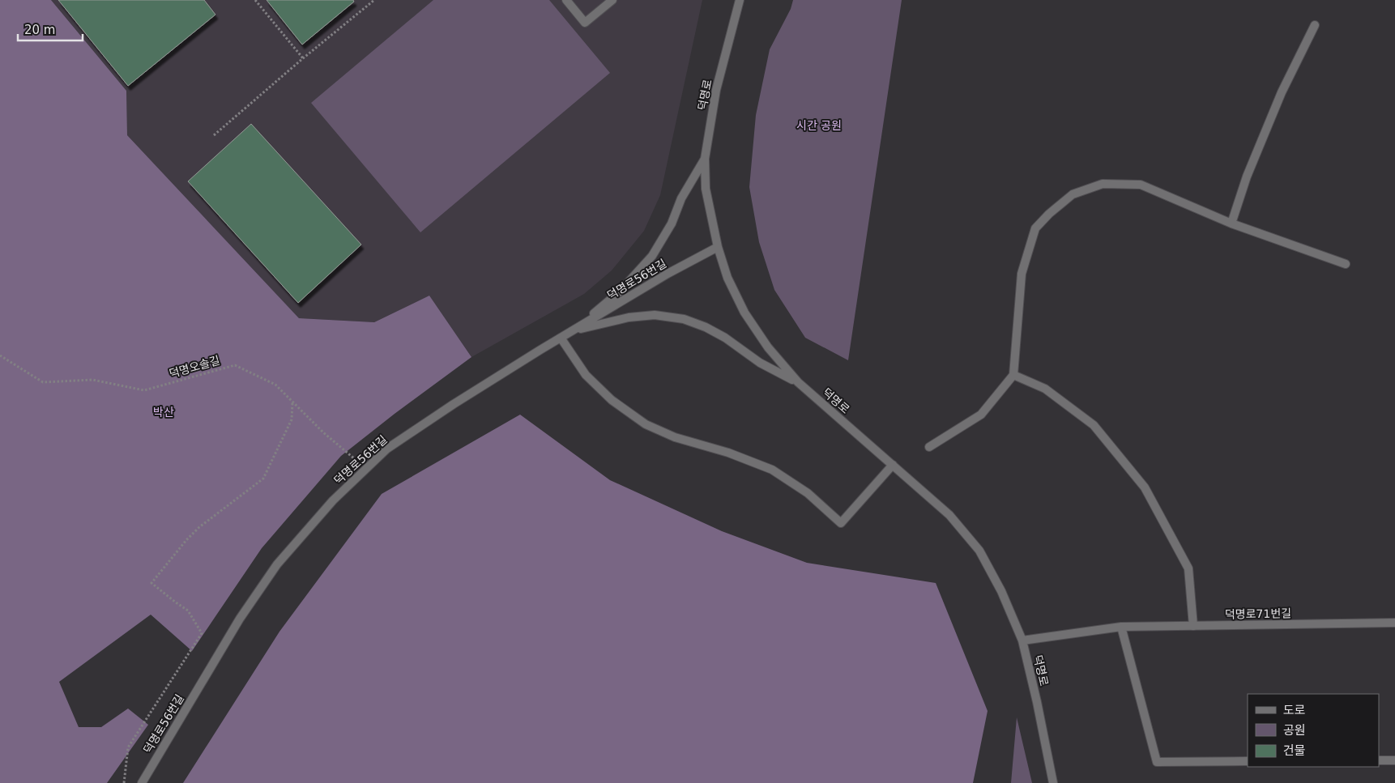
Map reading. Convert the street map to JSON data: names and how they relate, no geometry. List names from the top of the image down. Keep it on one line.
{"streets":{"street":["덕명로","덕명로56번길","덕명로71번길"],"path":["덕명오솔길"]},"crossings":[["덕명로","덕명로56번길"],["덕명로","덕명로71번길"],["덕명로56번길","덕명오솔길"]],"parks":["시간 공원","박산"],"legend":["도로","공원","건물"],"scale_bar":"20 m"}
